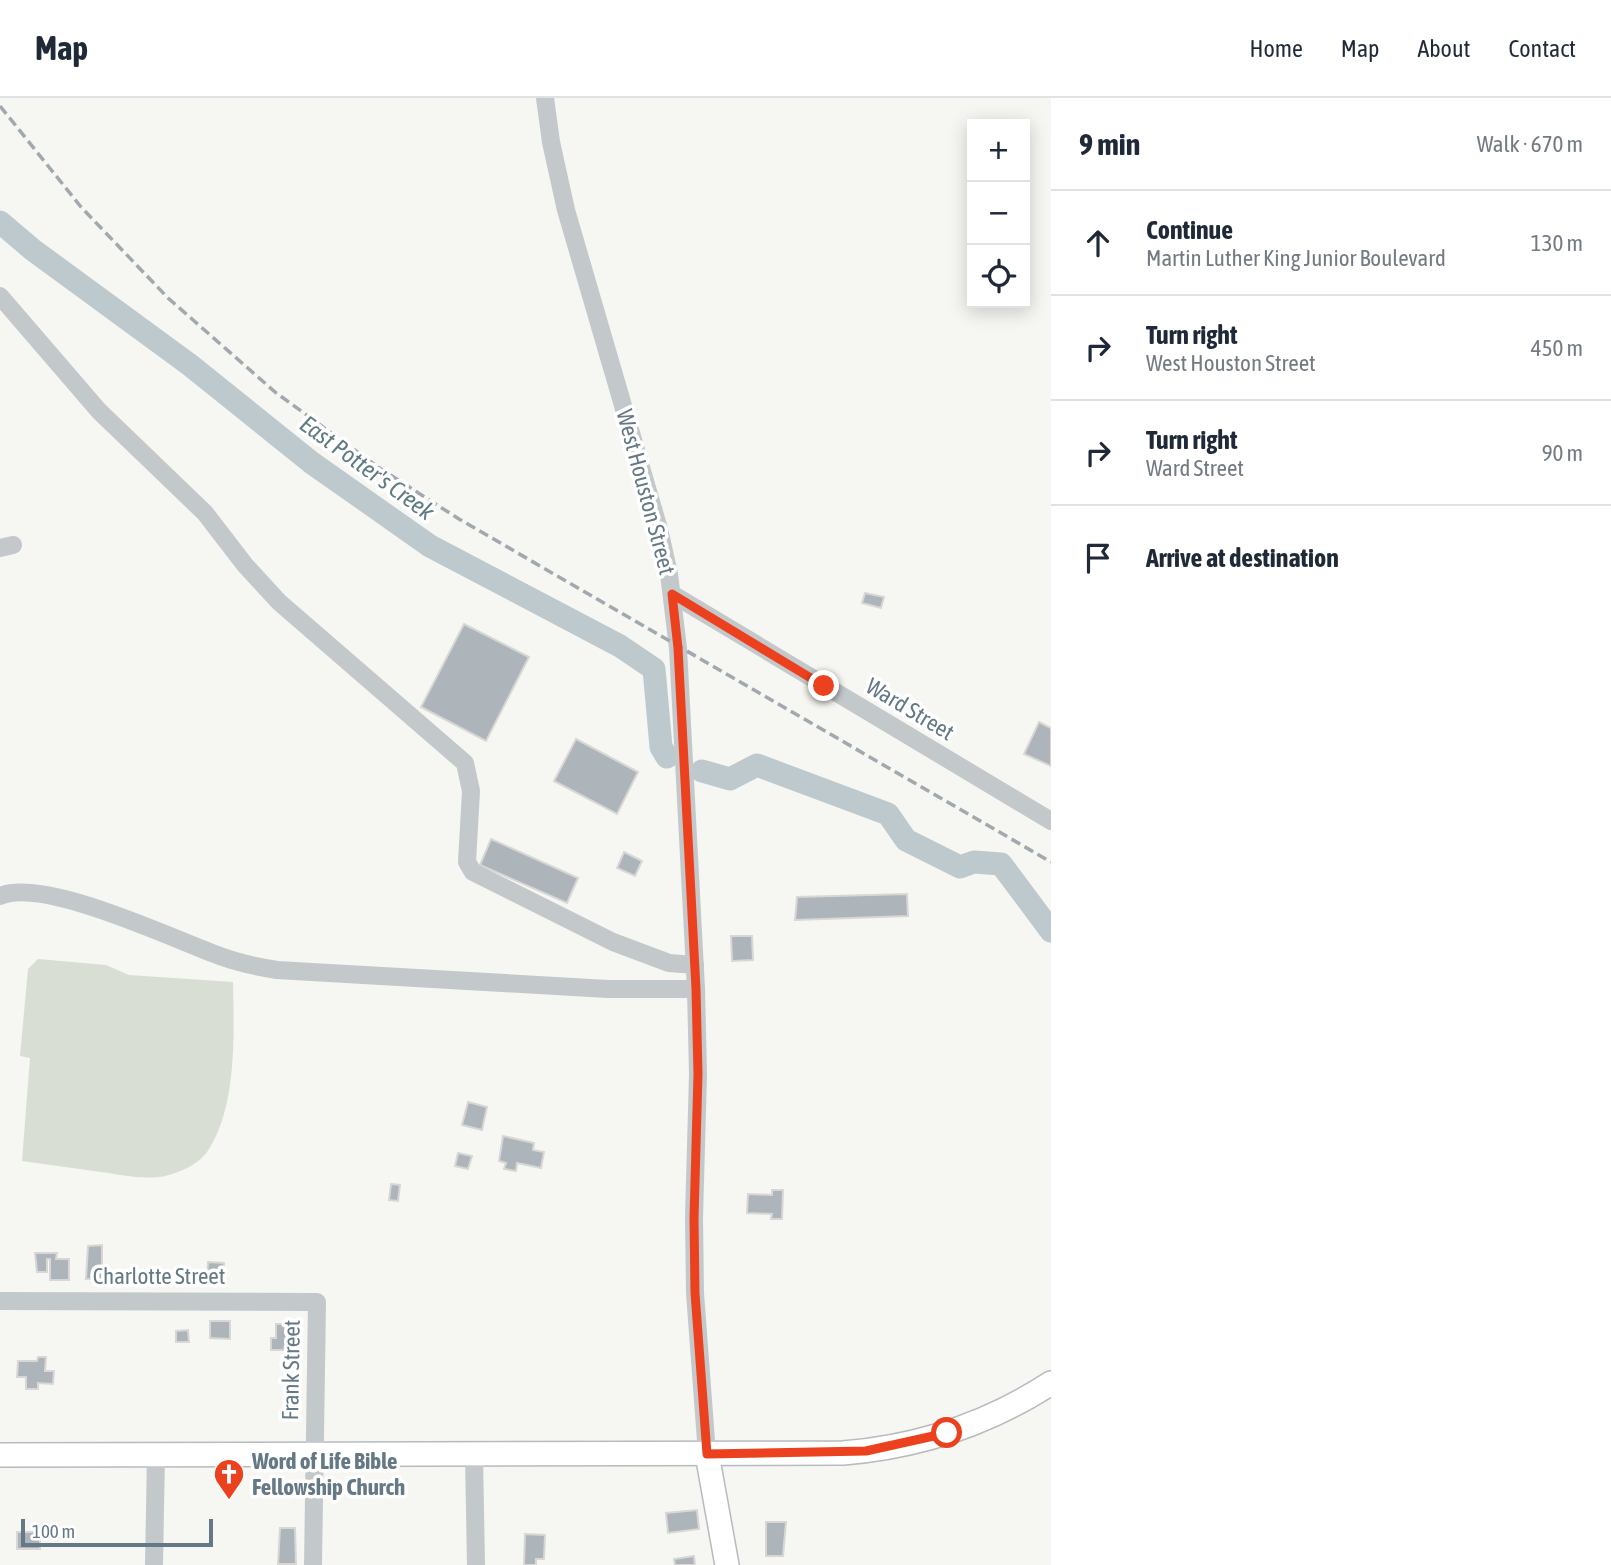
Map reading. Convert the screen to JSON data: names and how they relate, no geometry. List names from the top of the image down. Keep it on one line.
{"streets":{"main road":["West Houston Street"],"street":["Ward Street","Charlotte Street","Frank Street"]},"crossings":[["West Houston Street","Ward Street"],["Charlotte Street","Frank Street"]],"water":["East Potter's Creek"],"places":{"church":["Word of Life Bible Fellowship Church"]},"scale_bar":"100 m","page":{"header":"Map","nav":["Home","Map","About","Contact"],"heading":["9 min","Walk · 670 m"],"map_buttons":["+","−"],"list":[["Continue","Martin Luther King Junior Boulevard","130 m"],["Turn right","West Houston Street","450 m"],["Turn right","Ward Street","90 m"],"Arrive at destination"],"scale":"100 m"}}
